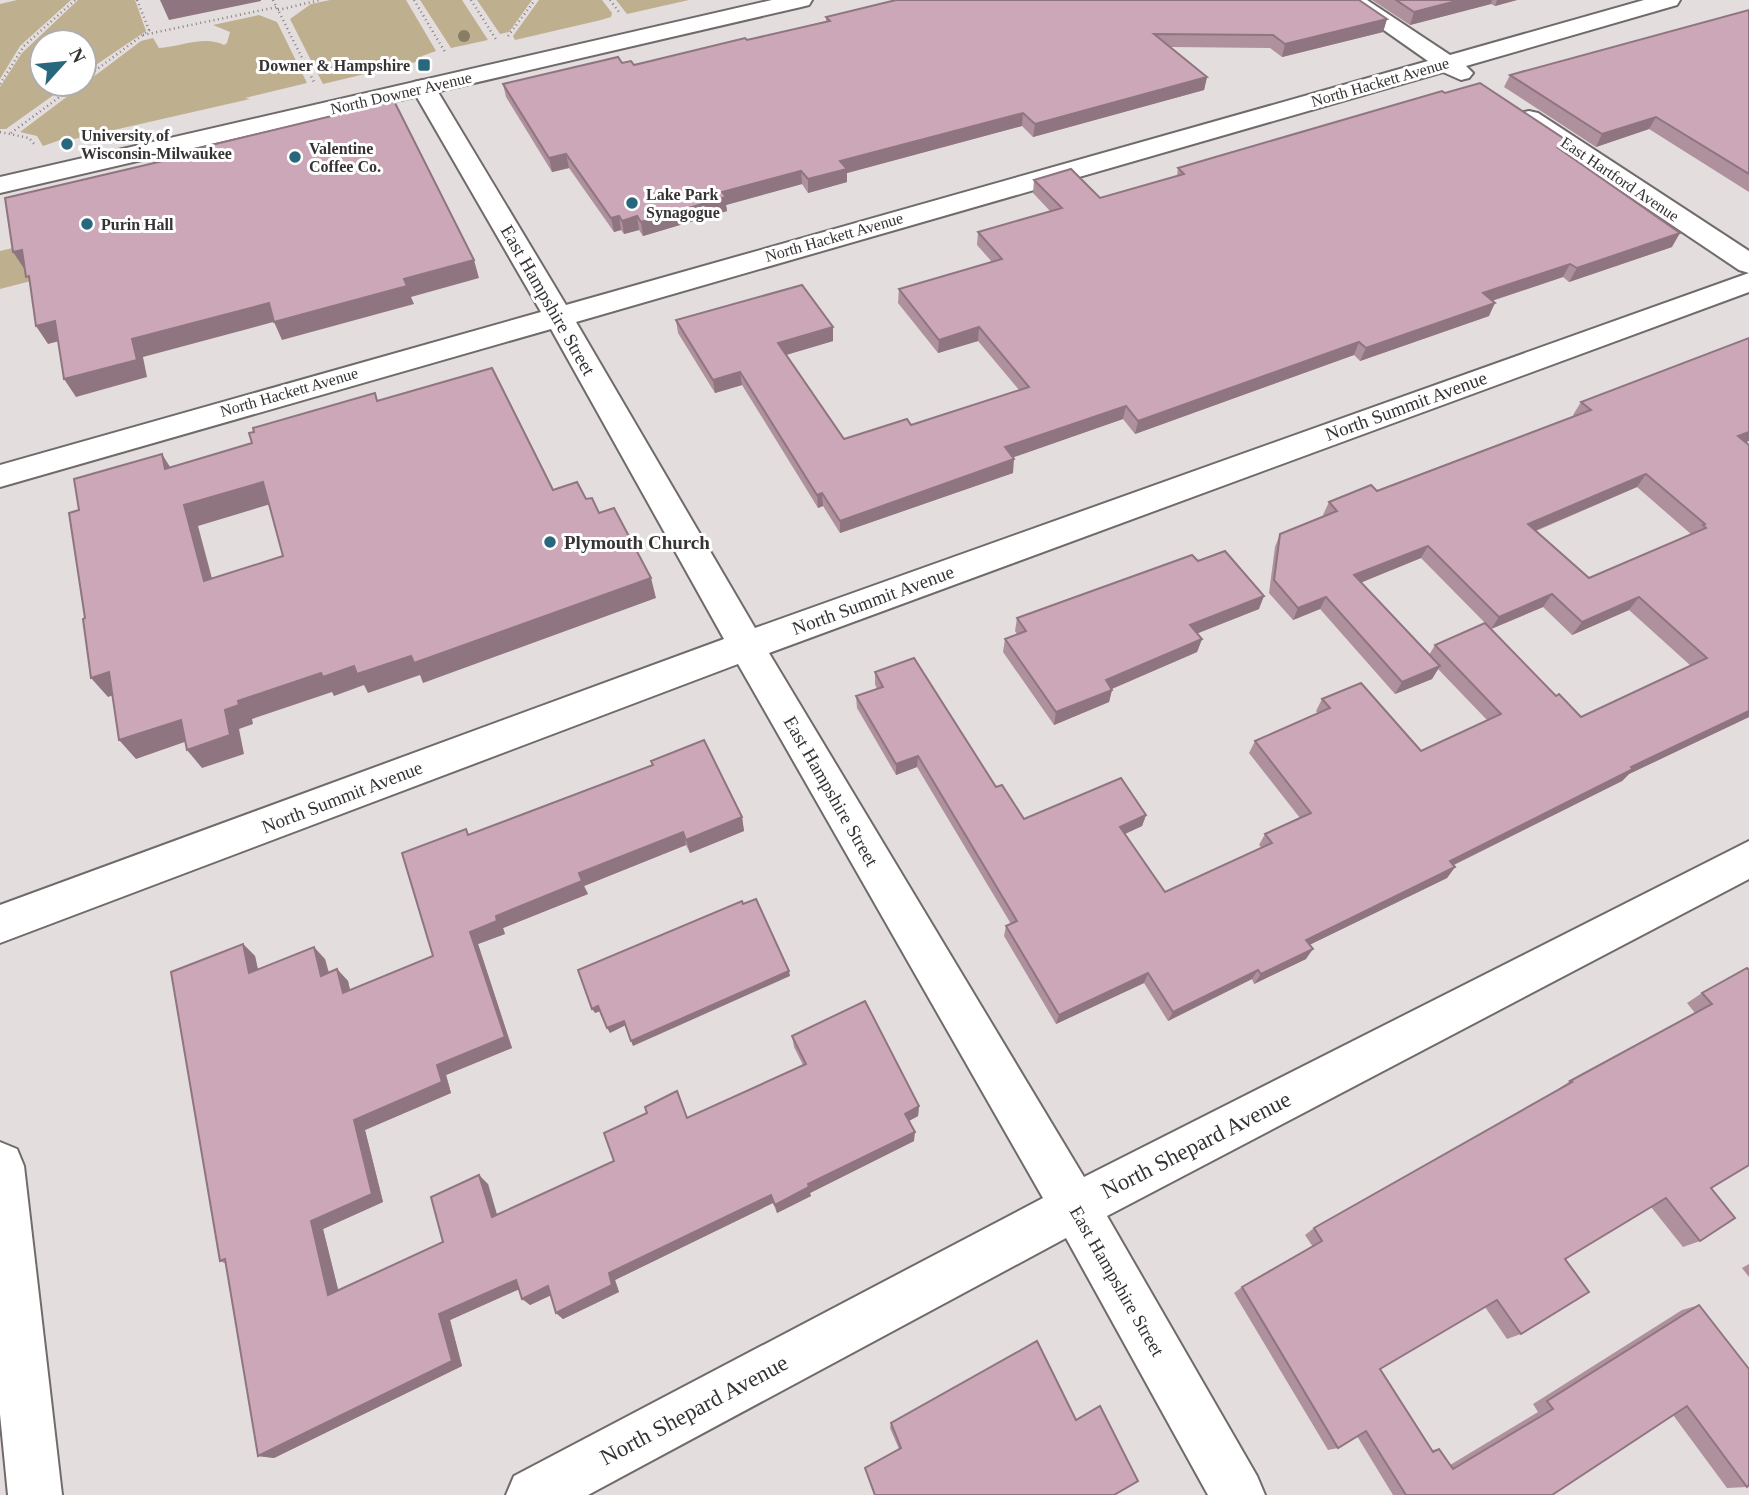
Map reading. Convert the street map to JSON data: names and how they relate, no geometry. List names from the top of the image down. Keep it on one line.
{"streets":{"street":["North Hackett Avenue","North Downer Avenue","East Hartford Avenue","East Hampshire Street","North Summit Avenue","North Shepard Avenue"]},"crossings":[["North Hackett Avenue","East Hampshire Street"],["North Downer Avenue","East Hampshire Street"],["East Hampshire Street","North Summit Avenue"],["East Hampshire Street","North Shepard Avenue"]],"places":{"transit":["Downer & Hampshire"],"other":["University of Wisconsin-Milwaukee","Valentine Coffee Co.","Lake Park Synagogue","Purin Hall","Plymouth Church"]},"north":"top right"}
